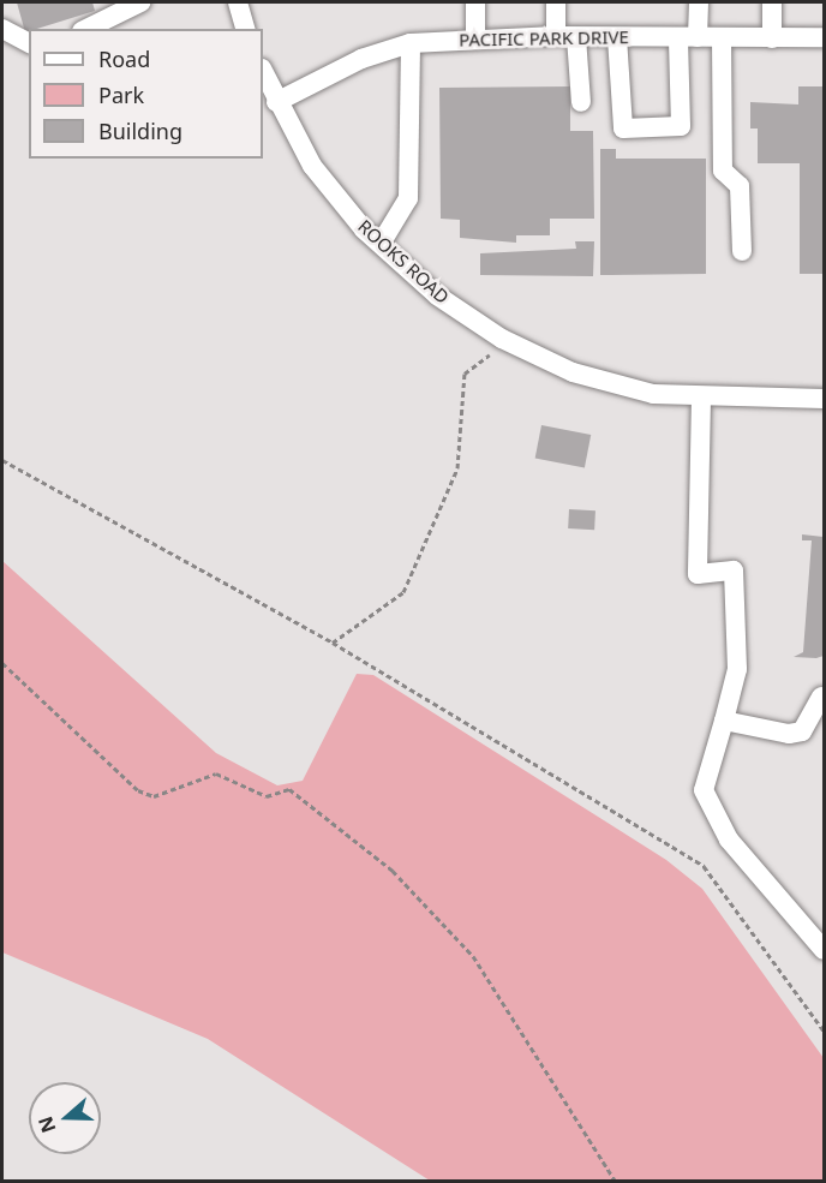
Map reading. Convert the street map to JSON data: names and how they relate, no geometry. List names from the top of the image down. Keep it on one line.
{"streets":{"street":["PACIFIC PARK DRIVE","ROOKS ROAD"]},"crossings":[["PACIFIC PARK DRIVE","ROOKS ROAD"]],"legend":["Road","Park","Building"],"north":"left"}
